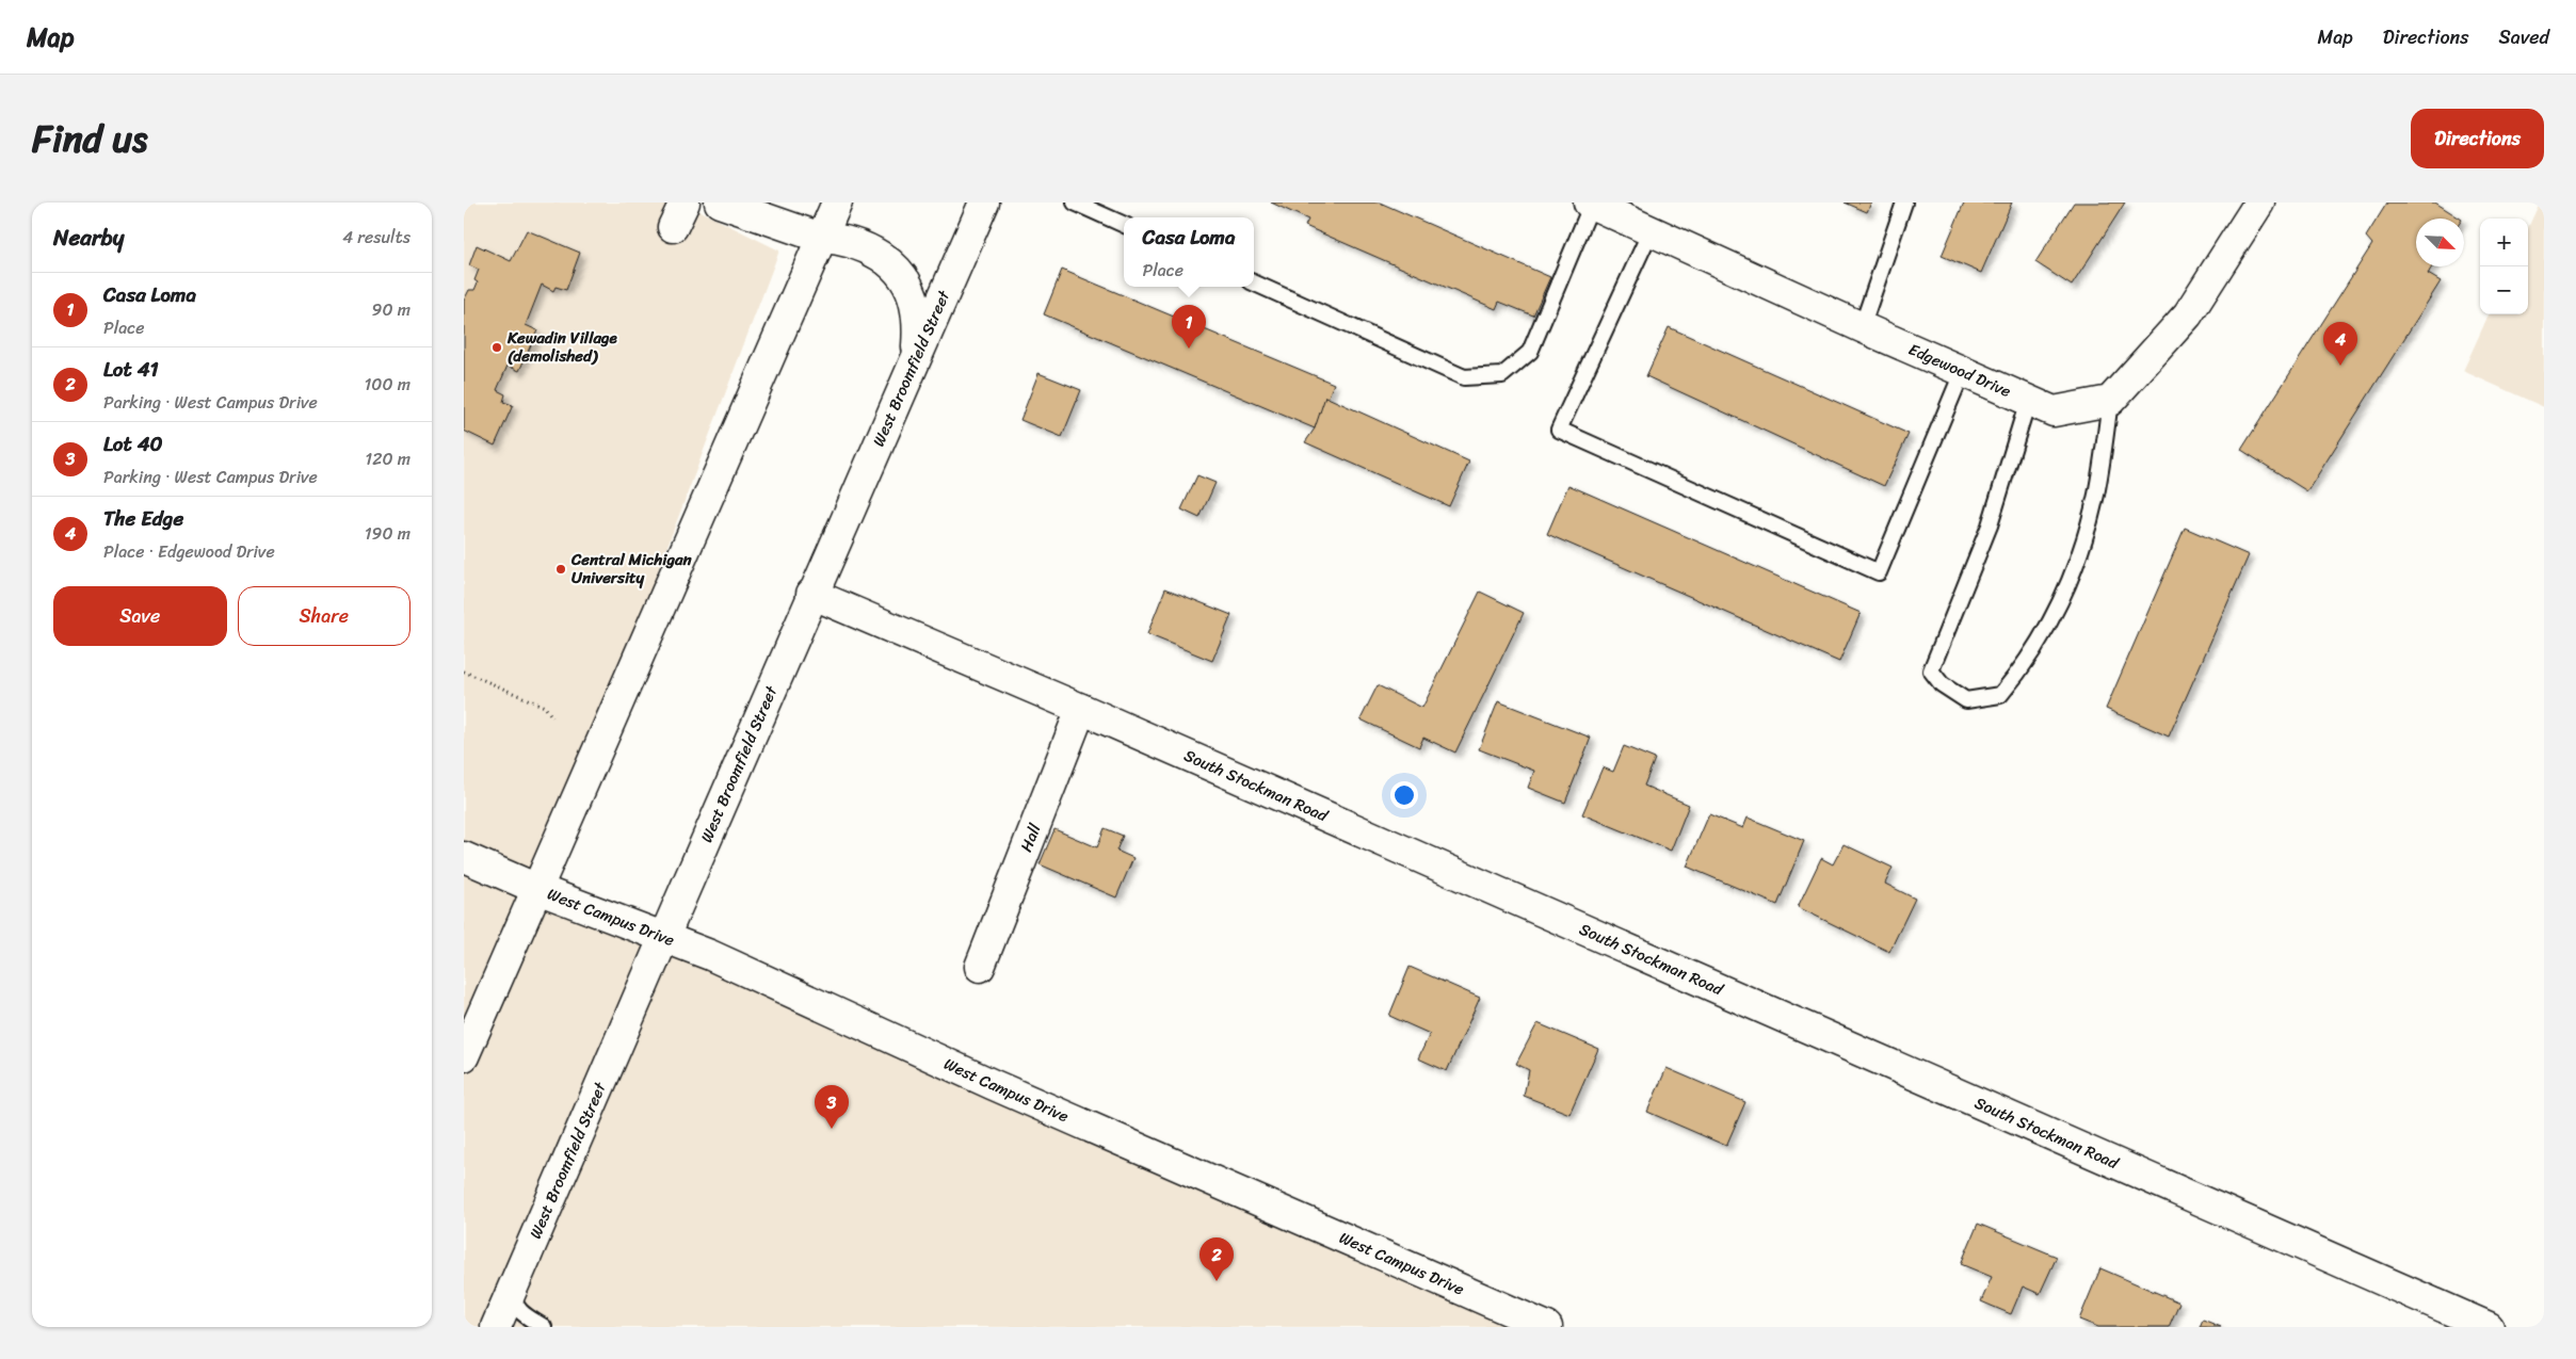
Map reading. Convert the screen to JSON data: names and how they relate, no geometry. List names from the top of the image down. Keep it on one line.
{"streets":{"street":["West Broomfield Street","Edgewood Drive","South Stockman Road","Hall","West Campus Drive"]},"crossings":[["West Broomfield Street","South Stockman Road"],["West Broomfield Street","West Campus Drive"],["South Stockman Road","Hall"]],"places":["Kewadin Village (demolished)","Central Michigan University"],"north":"bottom right","page":{"header":"Map","nav":["Map","Directions","Saved"],"title":"Find us","buttons":["Directions",["Save","Share"]],"heading":["Nearby","4 results"],"popup":["Casa Loma","Place"],"map_buttons":["+","−"],"list":[{"mark":"1","name":"Casa Loma","note":"Place","value":"90 m"},{"mark":"2","name":"Lot 41","note":"Parking · West Campus Drive","value":"100 m"},{"mark":"3","name":"Lot 40","note":"Parking · West Campus Drive","value":"120 m"},{"mark":"4","name":"The Edge","note":"Place · Edgewood Drive","value":"190 m"}],"pins":["1","4","3","2"]}}
